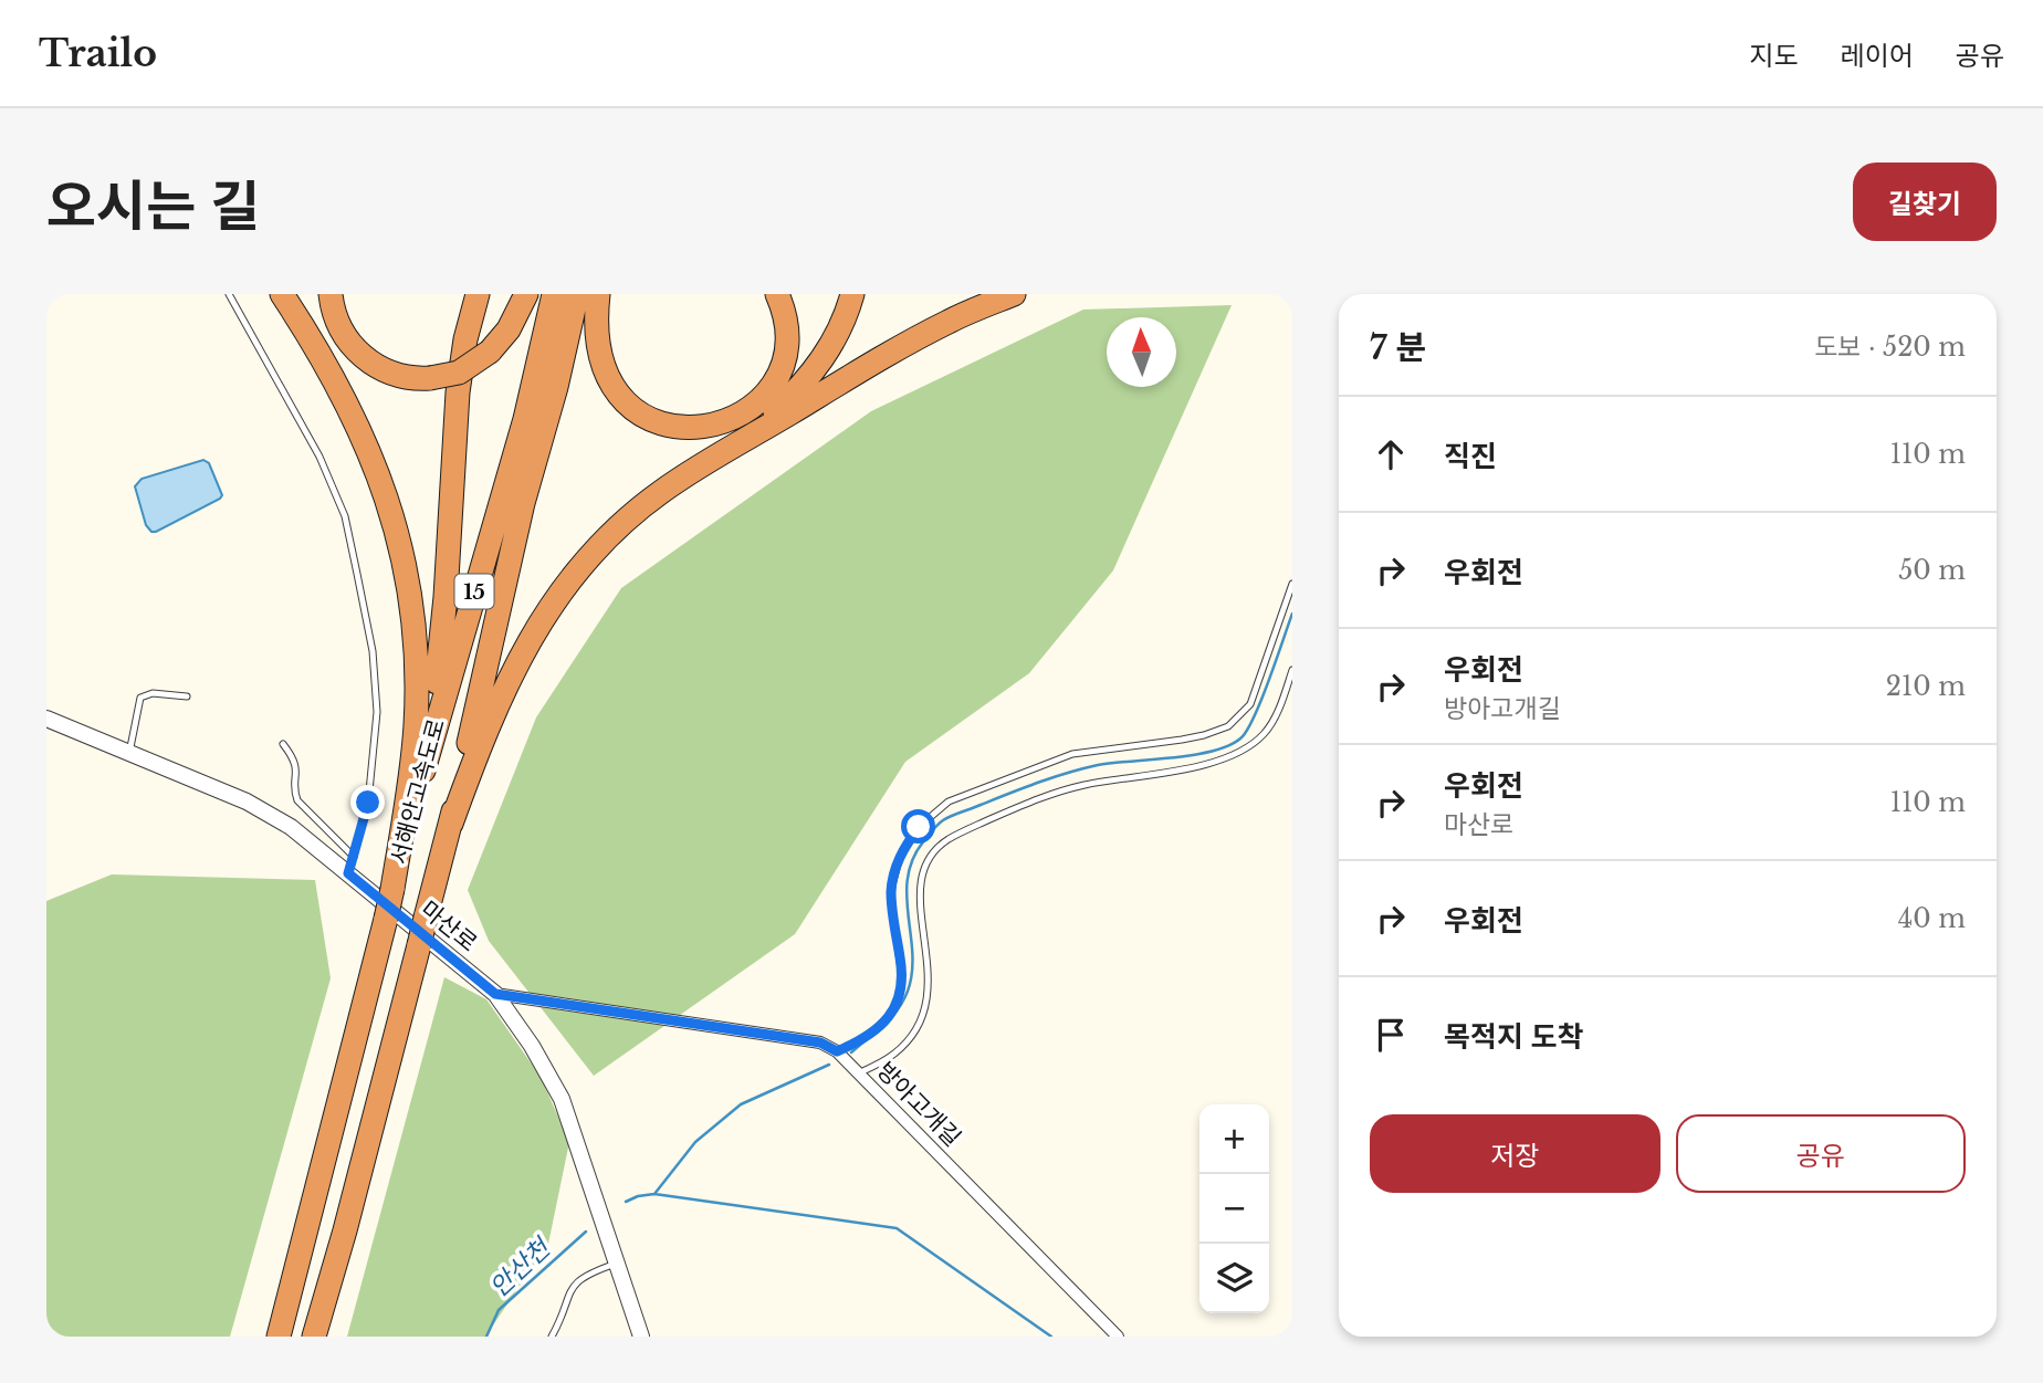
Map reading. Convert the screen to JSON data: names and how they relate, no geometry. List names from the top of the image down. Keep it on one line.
{"streets":{"highway":["15","서해안고속도로"],"street":["마산로","방아고개길"]},"crossings":[["마산로","방아고개길"]],"water":["안산천"],"north":"top","page":{"header":"Trailo","nav":["지도","레이어","공유"],"title":"오시는 길","buttons":["길찾기",["저장","공유"]],"heading":["7 분","도보 · 520 m"],"list":[["직진","110 m"],["우회전","50 m"],["우회전","방아고개길","210 m"],["우회전","마산로","110 m"],["우회전","40 m"],"목적지 도착"],"map_buttons":["+","−"]}}
